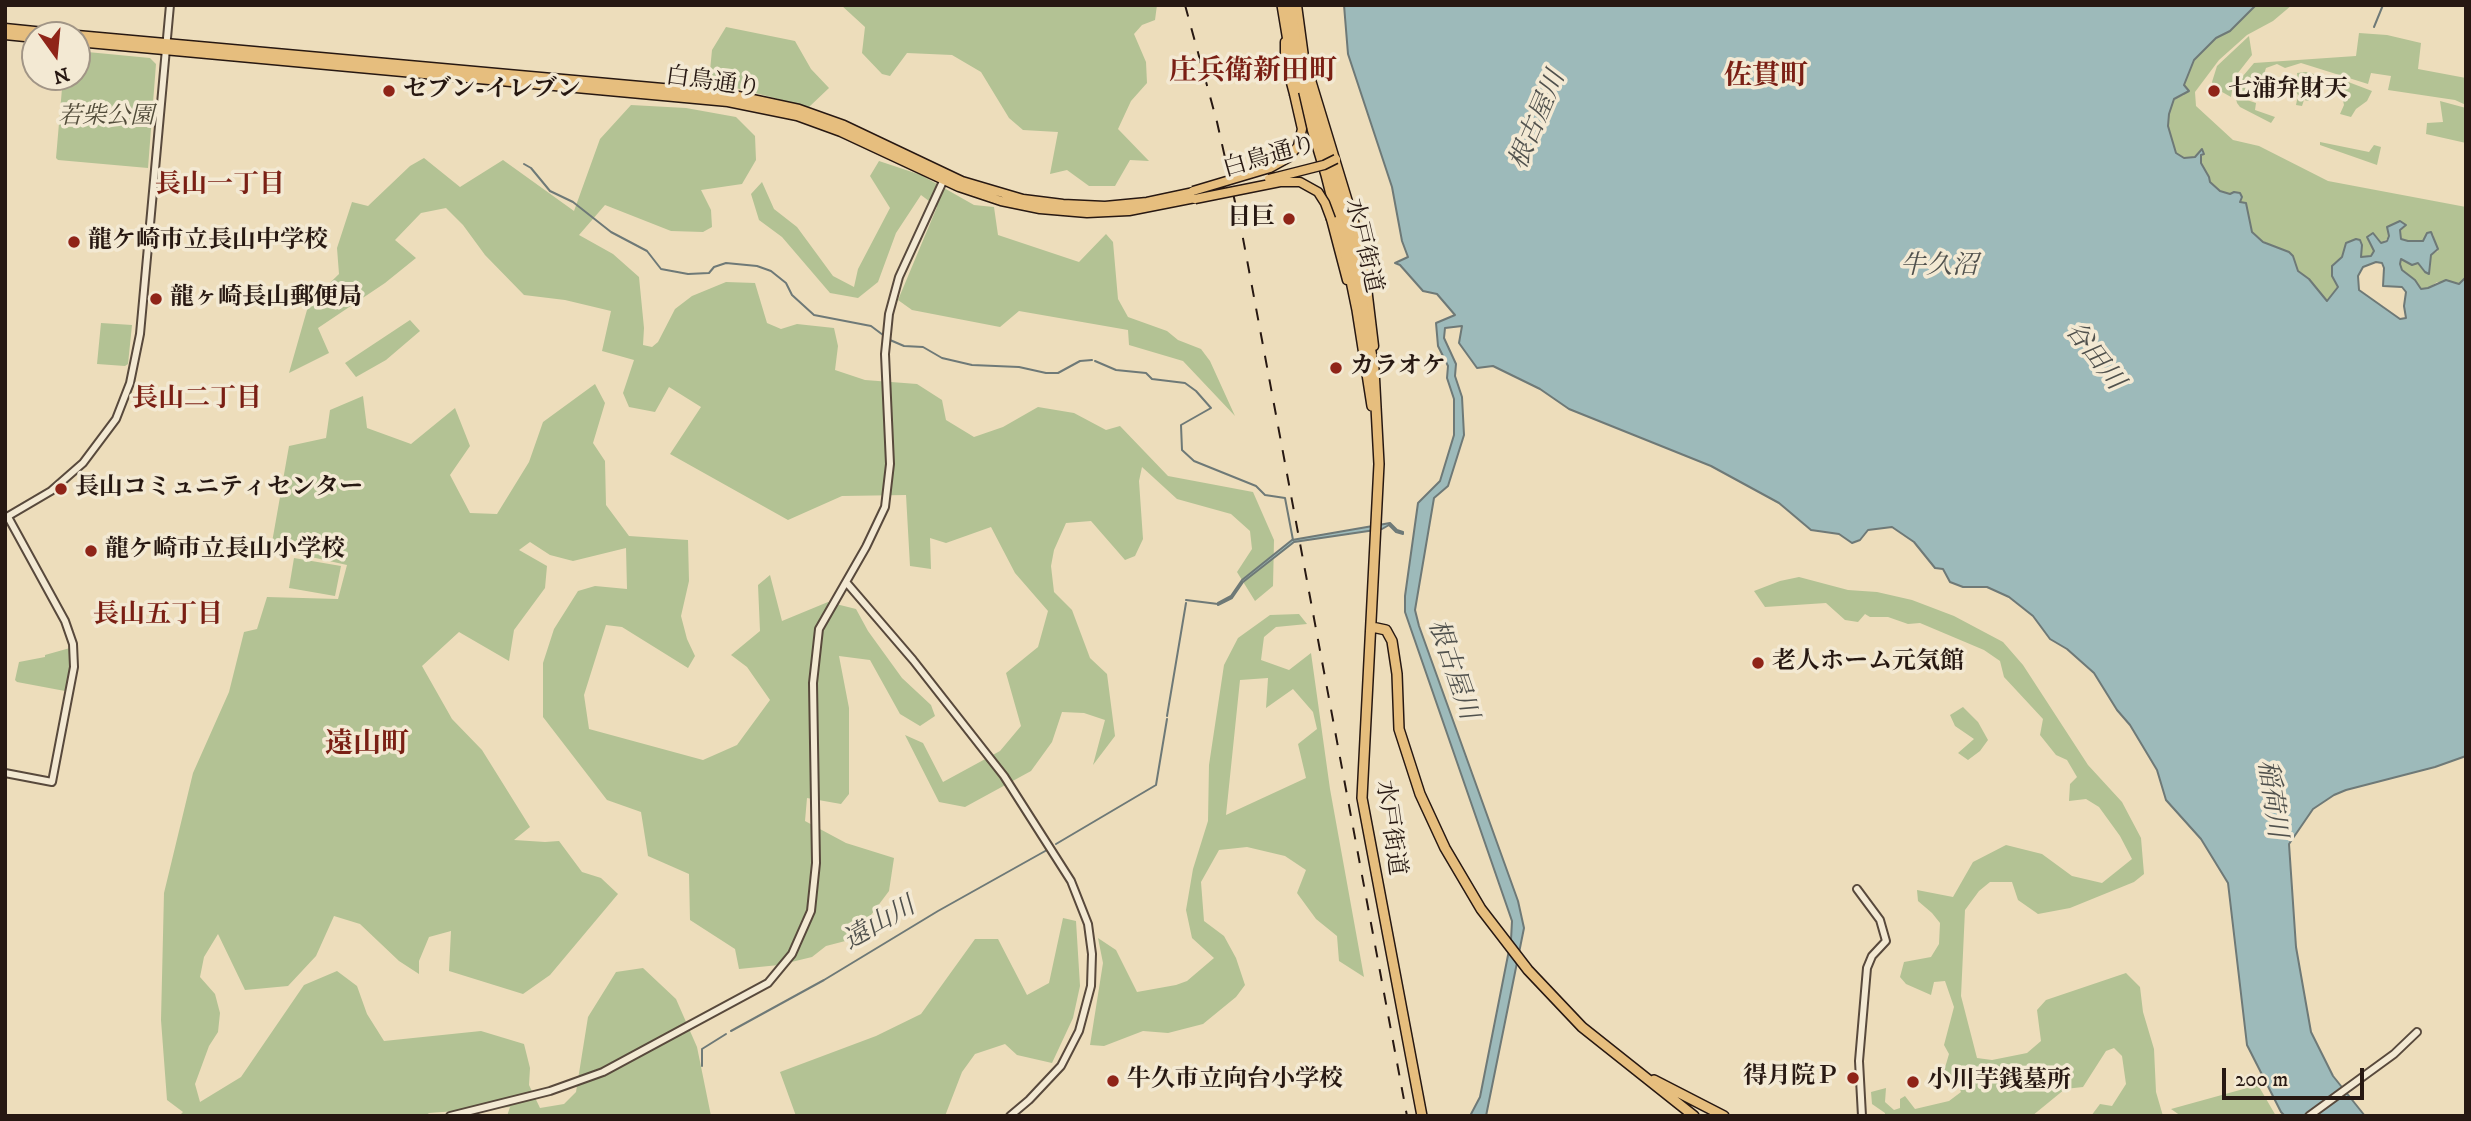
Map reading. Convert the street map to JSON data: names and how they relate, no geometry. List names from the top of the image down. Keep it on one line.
{"streets":{"highway":["水戸街道"],"main road":["白鳥通り"]},"districts":["庄兵衛新田町","佐貫町","長山一丁目","長山二丁目","長山五丁目","遠山町"],"water":["根古屋川","牛久沼","谷田川","稲荷川","遠山川"],"parks":["若柴公園"],"places":["セブン-イレブン","七浦弁財天","日巨","龍ケ崎市立長山中学校","龍ヶ崎長山郵便局","カラオケ","長山コミュニティセンター","龍ケ崎市立長山小学校","老人ホーム元気館","得月院Ｐ","牛久市立向台小学校","小川芋銭墓所"],"scale_bar":"200 m","north":"bottom"}
